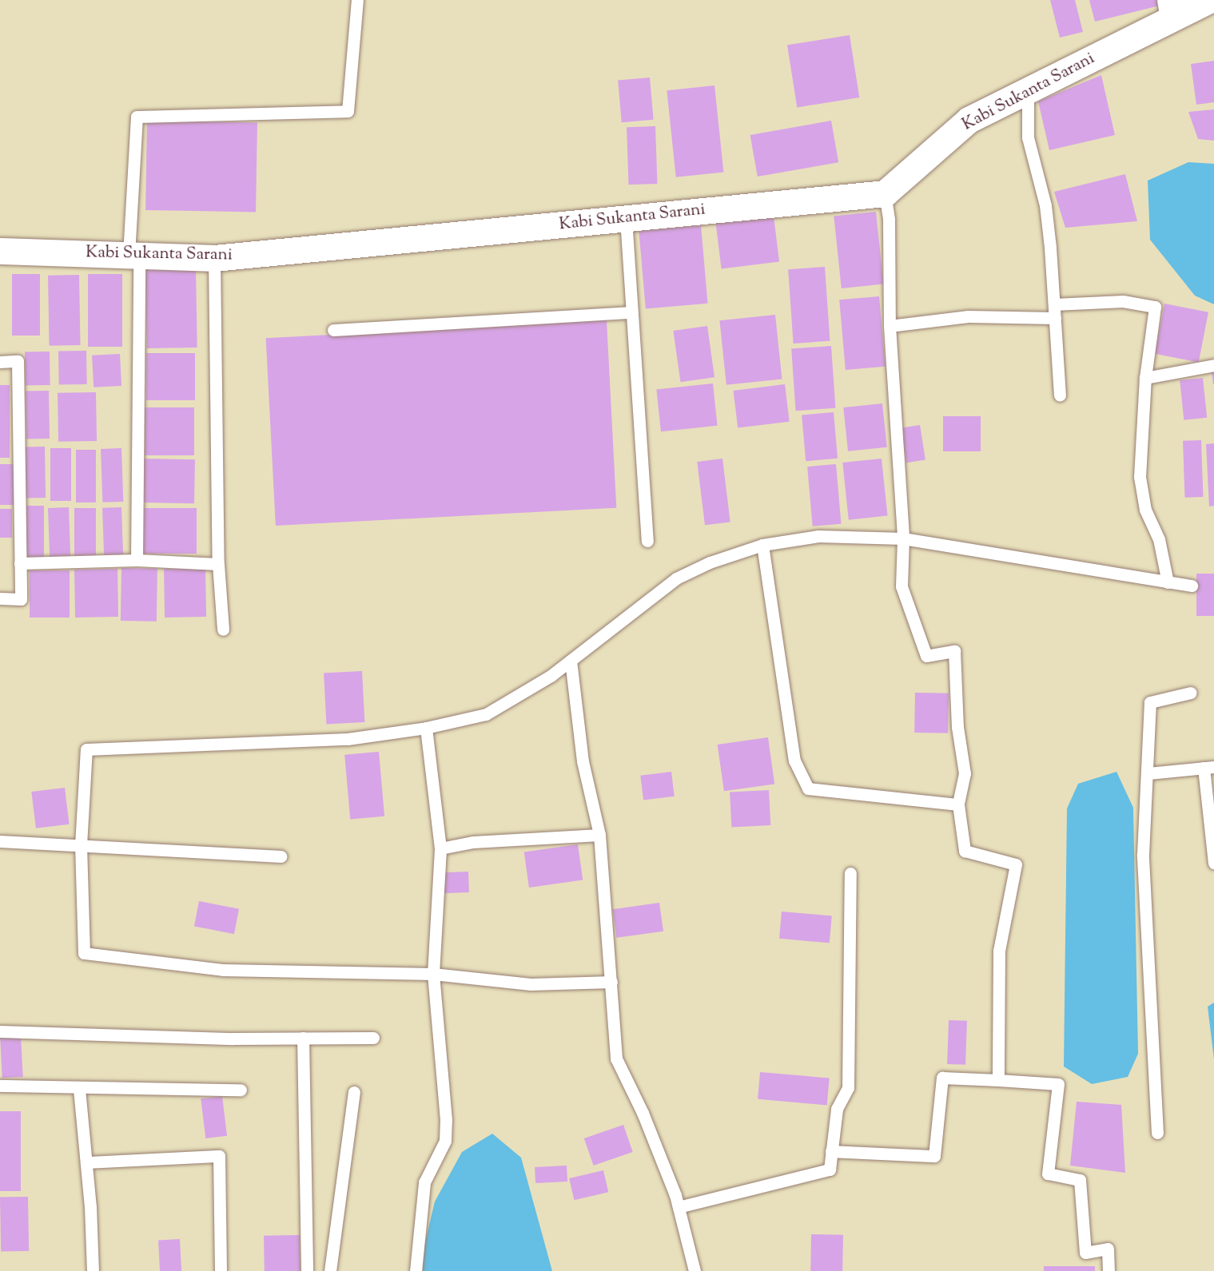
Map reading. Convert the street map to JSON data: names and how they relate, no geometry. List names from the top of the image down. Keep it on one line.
{"streets":{"street":["Kabi Sukanta Sarani"]}}
